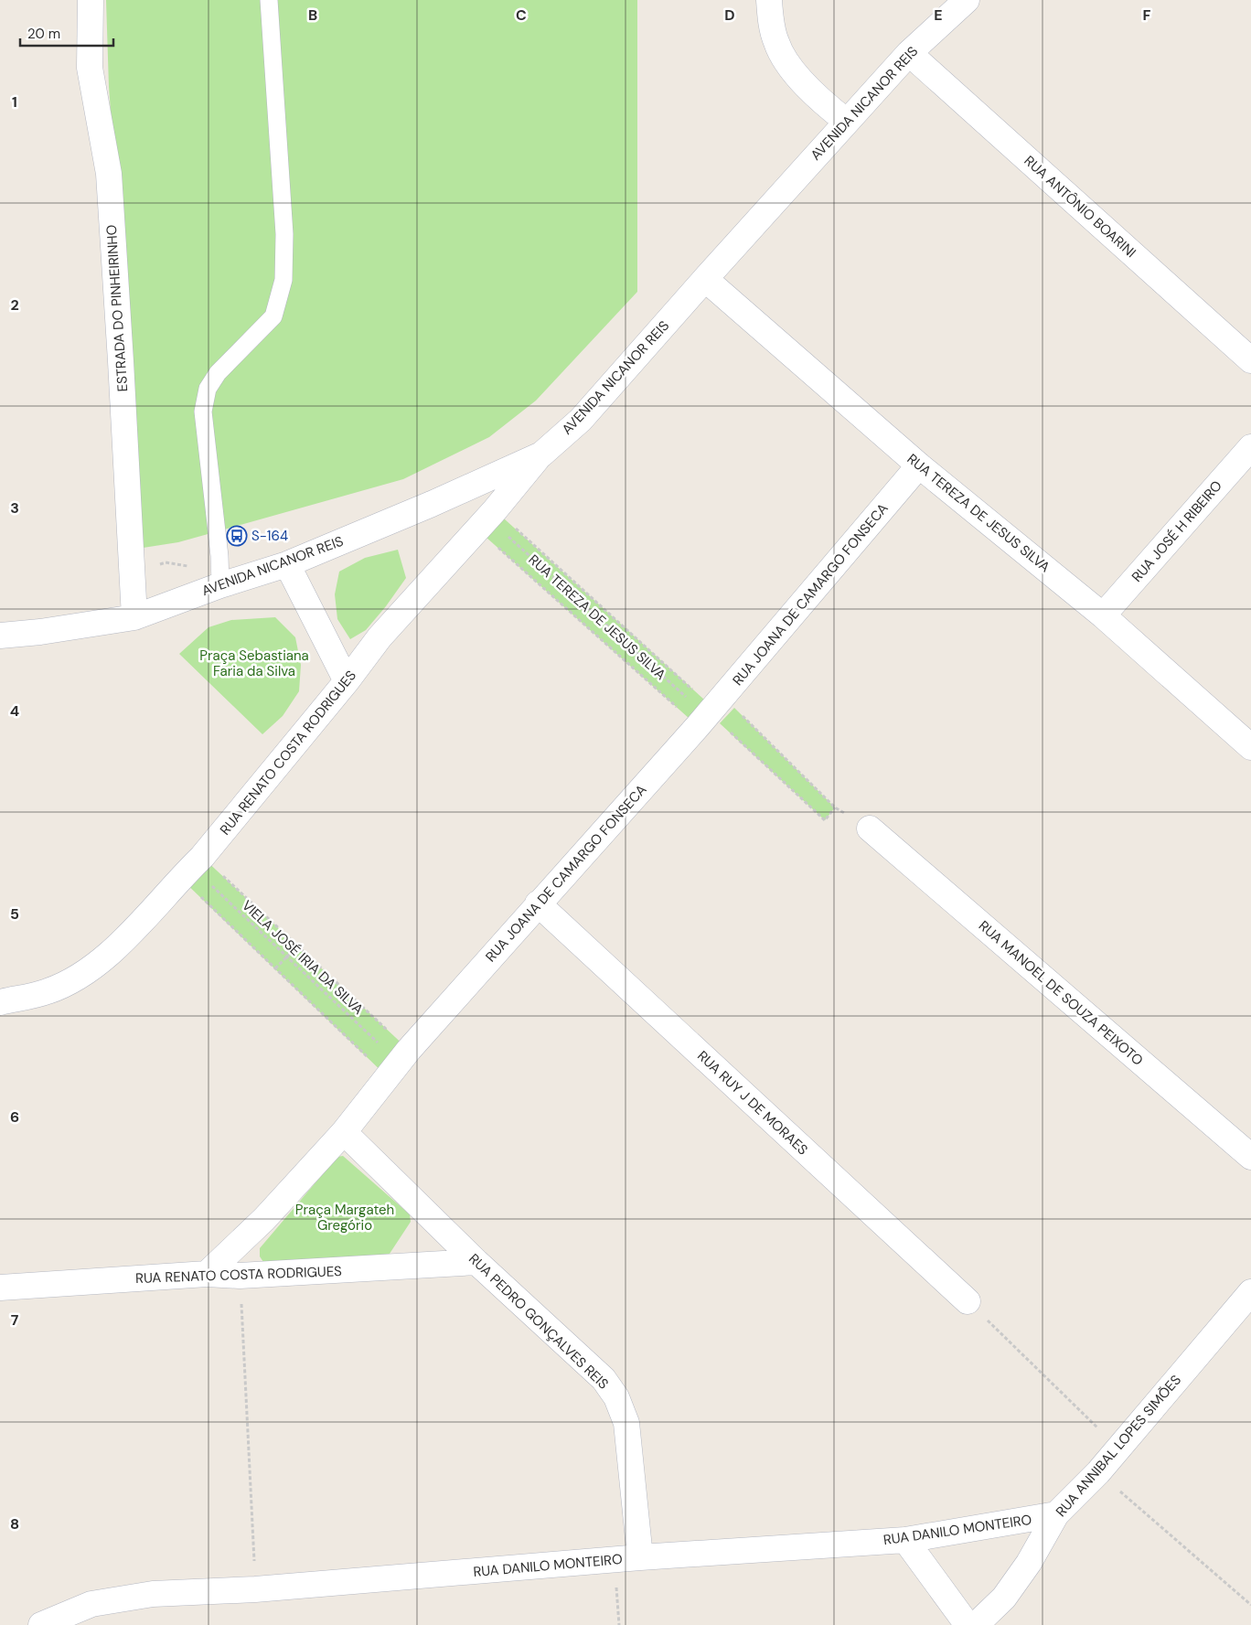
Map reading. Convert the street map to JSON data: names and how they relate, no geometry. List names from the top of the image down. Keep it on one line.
{"streets":{"street":["AVENIDA NICANOR REIS","RUA ANTÔNIO BOARINI","ESTRADA DO PINHEIRINHO","RUA TEREZA DE JESUS SILVA","RUA JOSÉ H RIBEIRO","RUA JOANA DE CAMARGO FONSECA","RUA RENATO COSTA RODRIGUES","RUA MANOEL DE SOUZA PEIXOTO","RUA RUY J DE MORAES","RUA PEDRO GONÇALVES REIS","RUA ANNIBAL LOPES SIMÕES","RUA DANILO MONTEIRO"],"path":["VIELA JOSÉ IRIA DA SILVA"]},"crossings":[["AVENIDA NICANOR REIS","RUA ANTÔNIO BOARINI"],["AVENIDA NICANOR REIS","ESTRADA DO PINHEIRINHO"],["AVENIDA NICANOR REIS","RUA TEREZA DE JESUS SILVA"],["AVENIDA NICANOR REIS","RUA RENATO COSTA RODRIGUES"],["RUA TEREZA DE JESUS SILVA","RUA JOSÉ H RIBEIRO"],["RUA TEREZA DE JESUS SILVA","RUA JOANA DE CAMARGO FONSECA"],["RUA TEREZA DE JESUS SILVA","RUA RENATO COSTA RODRIGUES"],["RUA JOANA DE CAMARGO FONSECA","RUA RENATO COSTA RODRIGUES"],["RUA JOANA DE CAMARGO FONSECA","VIELA JOSÉ IRIA DA SILVA"],["RUA JOANA DE CAMARGO FONSECA","RUA RUY J DE MORAES"],["RUA JOANA DE CAMARGO FONSECA","RUA PEDRO GONÇALVES REIS"],["RUA RENATO COSTA RODRIGUES","VIELA JOSÉ IRIA DA SILVA"],["RUA RENATO COSTA RODRIGUES","RUA PEDRO GONÇALVES REIS"],["RUA PEDRO GONÇALVES REIS","RUA DANILO MONTEIRO"],["RUA ANNIBAL LOPES SIMÕES","RUA DANILO MONTEIRO"]],"parks":["Praça Sebastiana Faria da Silva","Praça Margateh Gregório"],"places":{"bus stop":["S-164"]},"scale_bar":"20 m","grid":{"columns":["B","C","D","E","F"],"rows":["1","2","3","4","5","6","7","8"]}}
